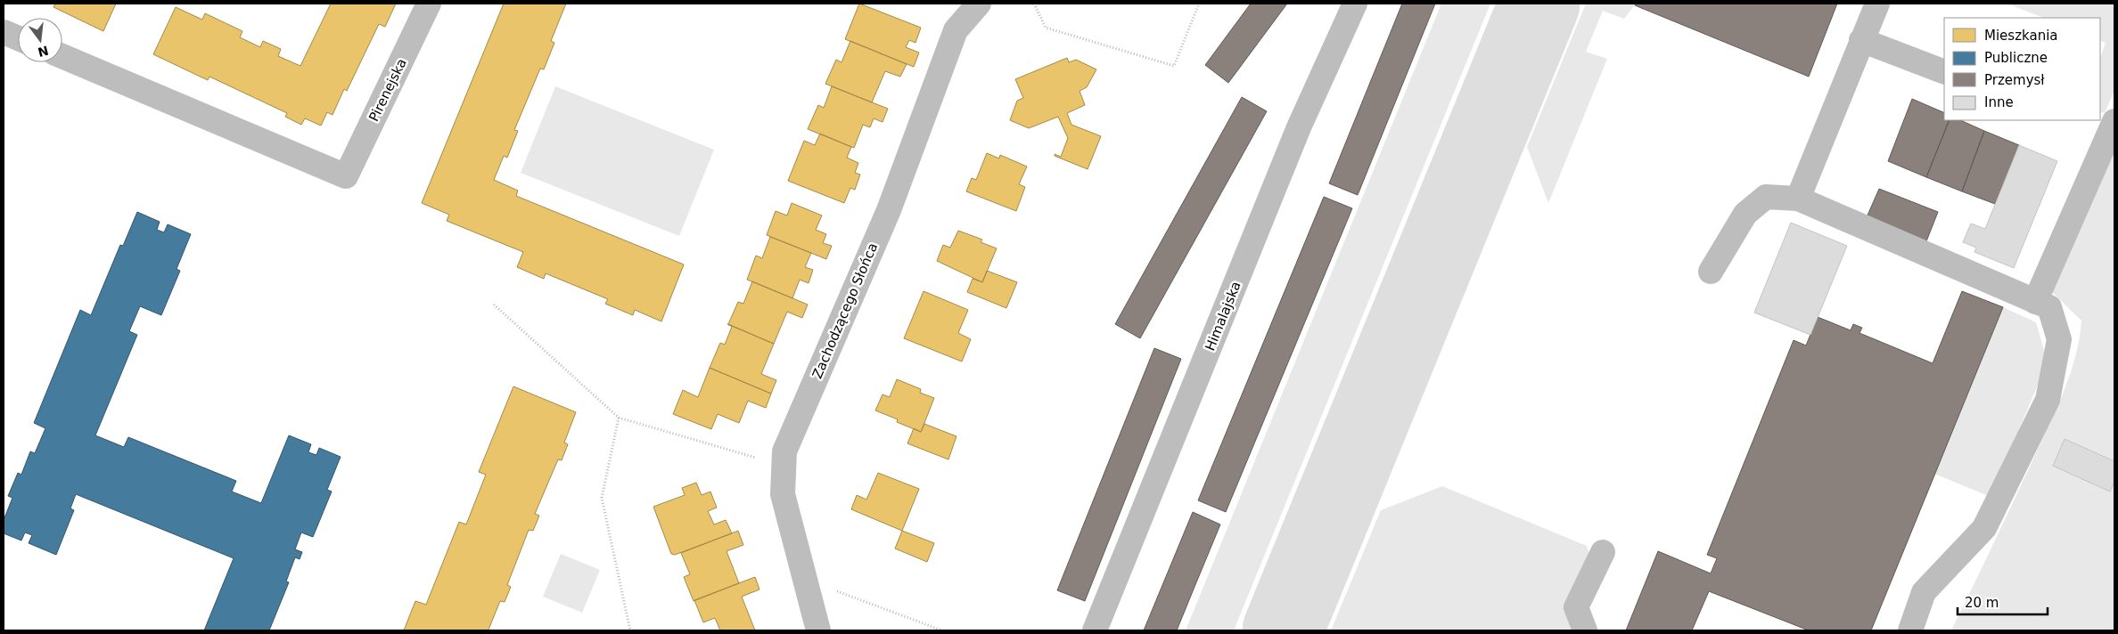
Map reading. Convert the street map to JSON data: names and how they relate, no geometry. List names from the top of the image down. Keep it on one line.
{"streets":{"street":["Pirenejska","Zachodzącego Słońca","Himalajska"]},"legend":["Mieszkania","Publiczne","Przemysł","Inne"],"scale_bar":"20 m","north":"bottom"}
